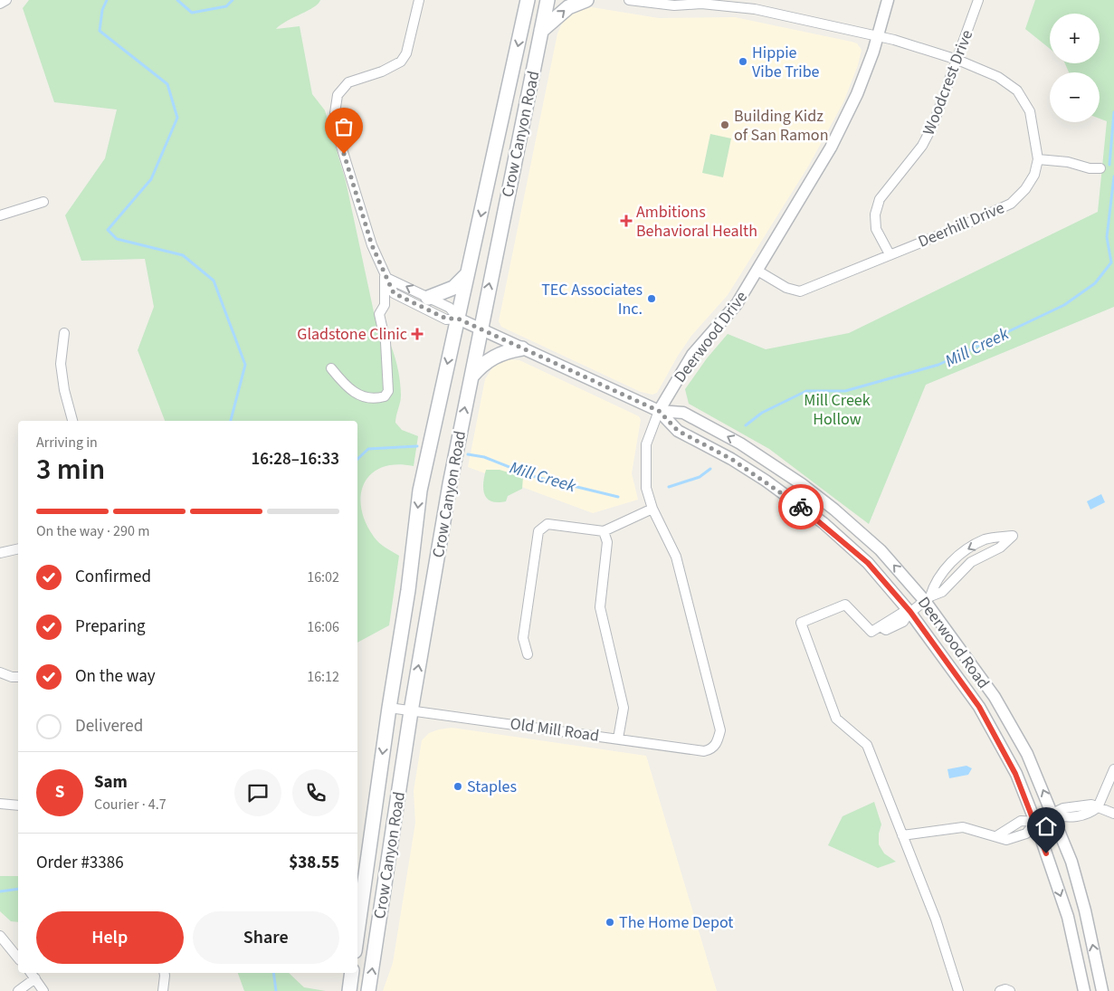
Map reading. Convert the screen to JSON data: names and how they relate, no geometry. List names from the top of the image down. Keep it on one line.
{"streets":{"main road":["Crow Canyon Road"],"street":["Woodcrest Drive","Deerhill Drive","Deerwood Drive","Deerwood Road","Old Mill Road"]},"crossings":[["Woodcrest Drive","Deerhill Drive"],["Crow Canyon Road","Deerwood Road"],["Crow Canyon Road","Old Mill Road"],["Deerhill Drive","Deerwood Drive"],["Deerwood Drive","Deerwood Road"],["Deerwood Drive","Old Mill Road"]],"water":["Mill Creek"],"parks":["Mill Creek Hollow"],"places":{"other":["Hippie Vibe Tribe","Building Kidz of San Ramon","TEC Associates Inc.","Staples","The Home Depot"],"health":["Ambitions Behavioral Health","Gladstone Clinic"]},"page":{"map_buttons":["+","−"],"heading":["3 min","Arriving in","16:28–16:33"],"panel":["Sam","Courier · 4.7","Order #3386","$38.55"],"bar":"On the way · 290 m","list":[["Confirmed","16:02"],["Preparing","16:06"],["On the way","16:12"],"Delivered"],"round":"S","buttons":["Help","Share"]}}
